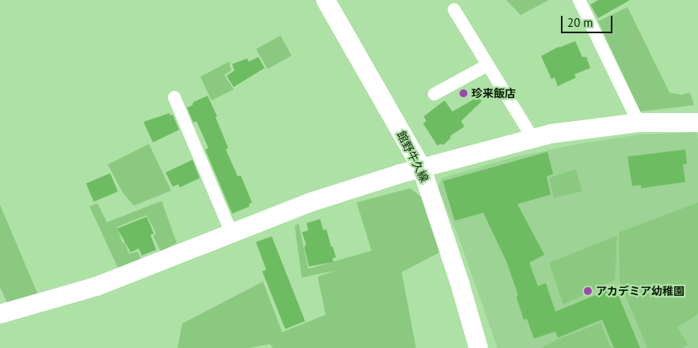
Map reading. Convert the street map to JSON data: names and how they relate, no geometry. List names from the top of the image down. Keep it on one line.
{"streets":{"street":["館野牛久線"]},"places":["珍来飯店","アカデミア幼稚園"],"scale_bar":"20 m"}
